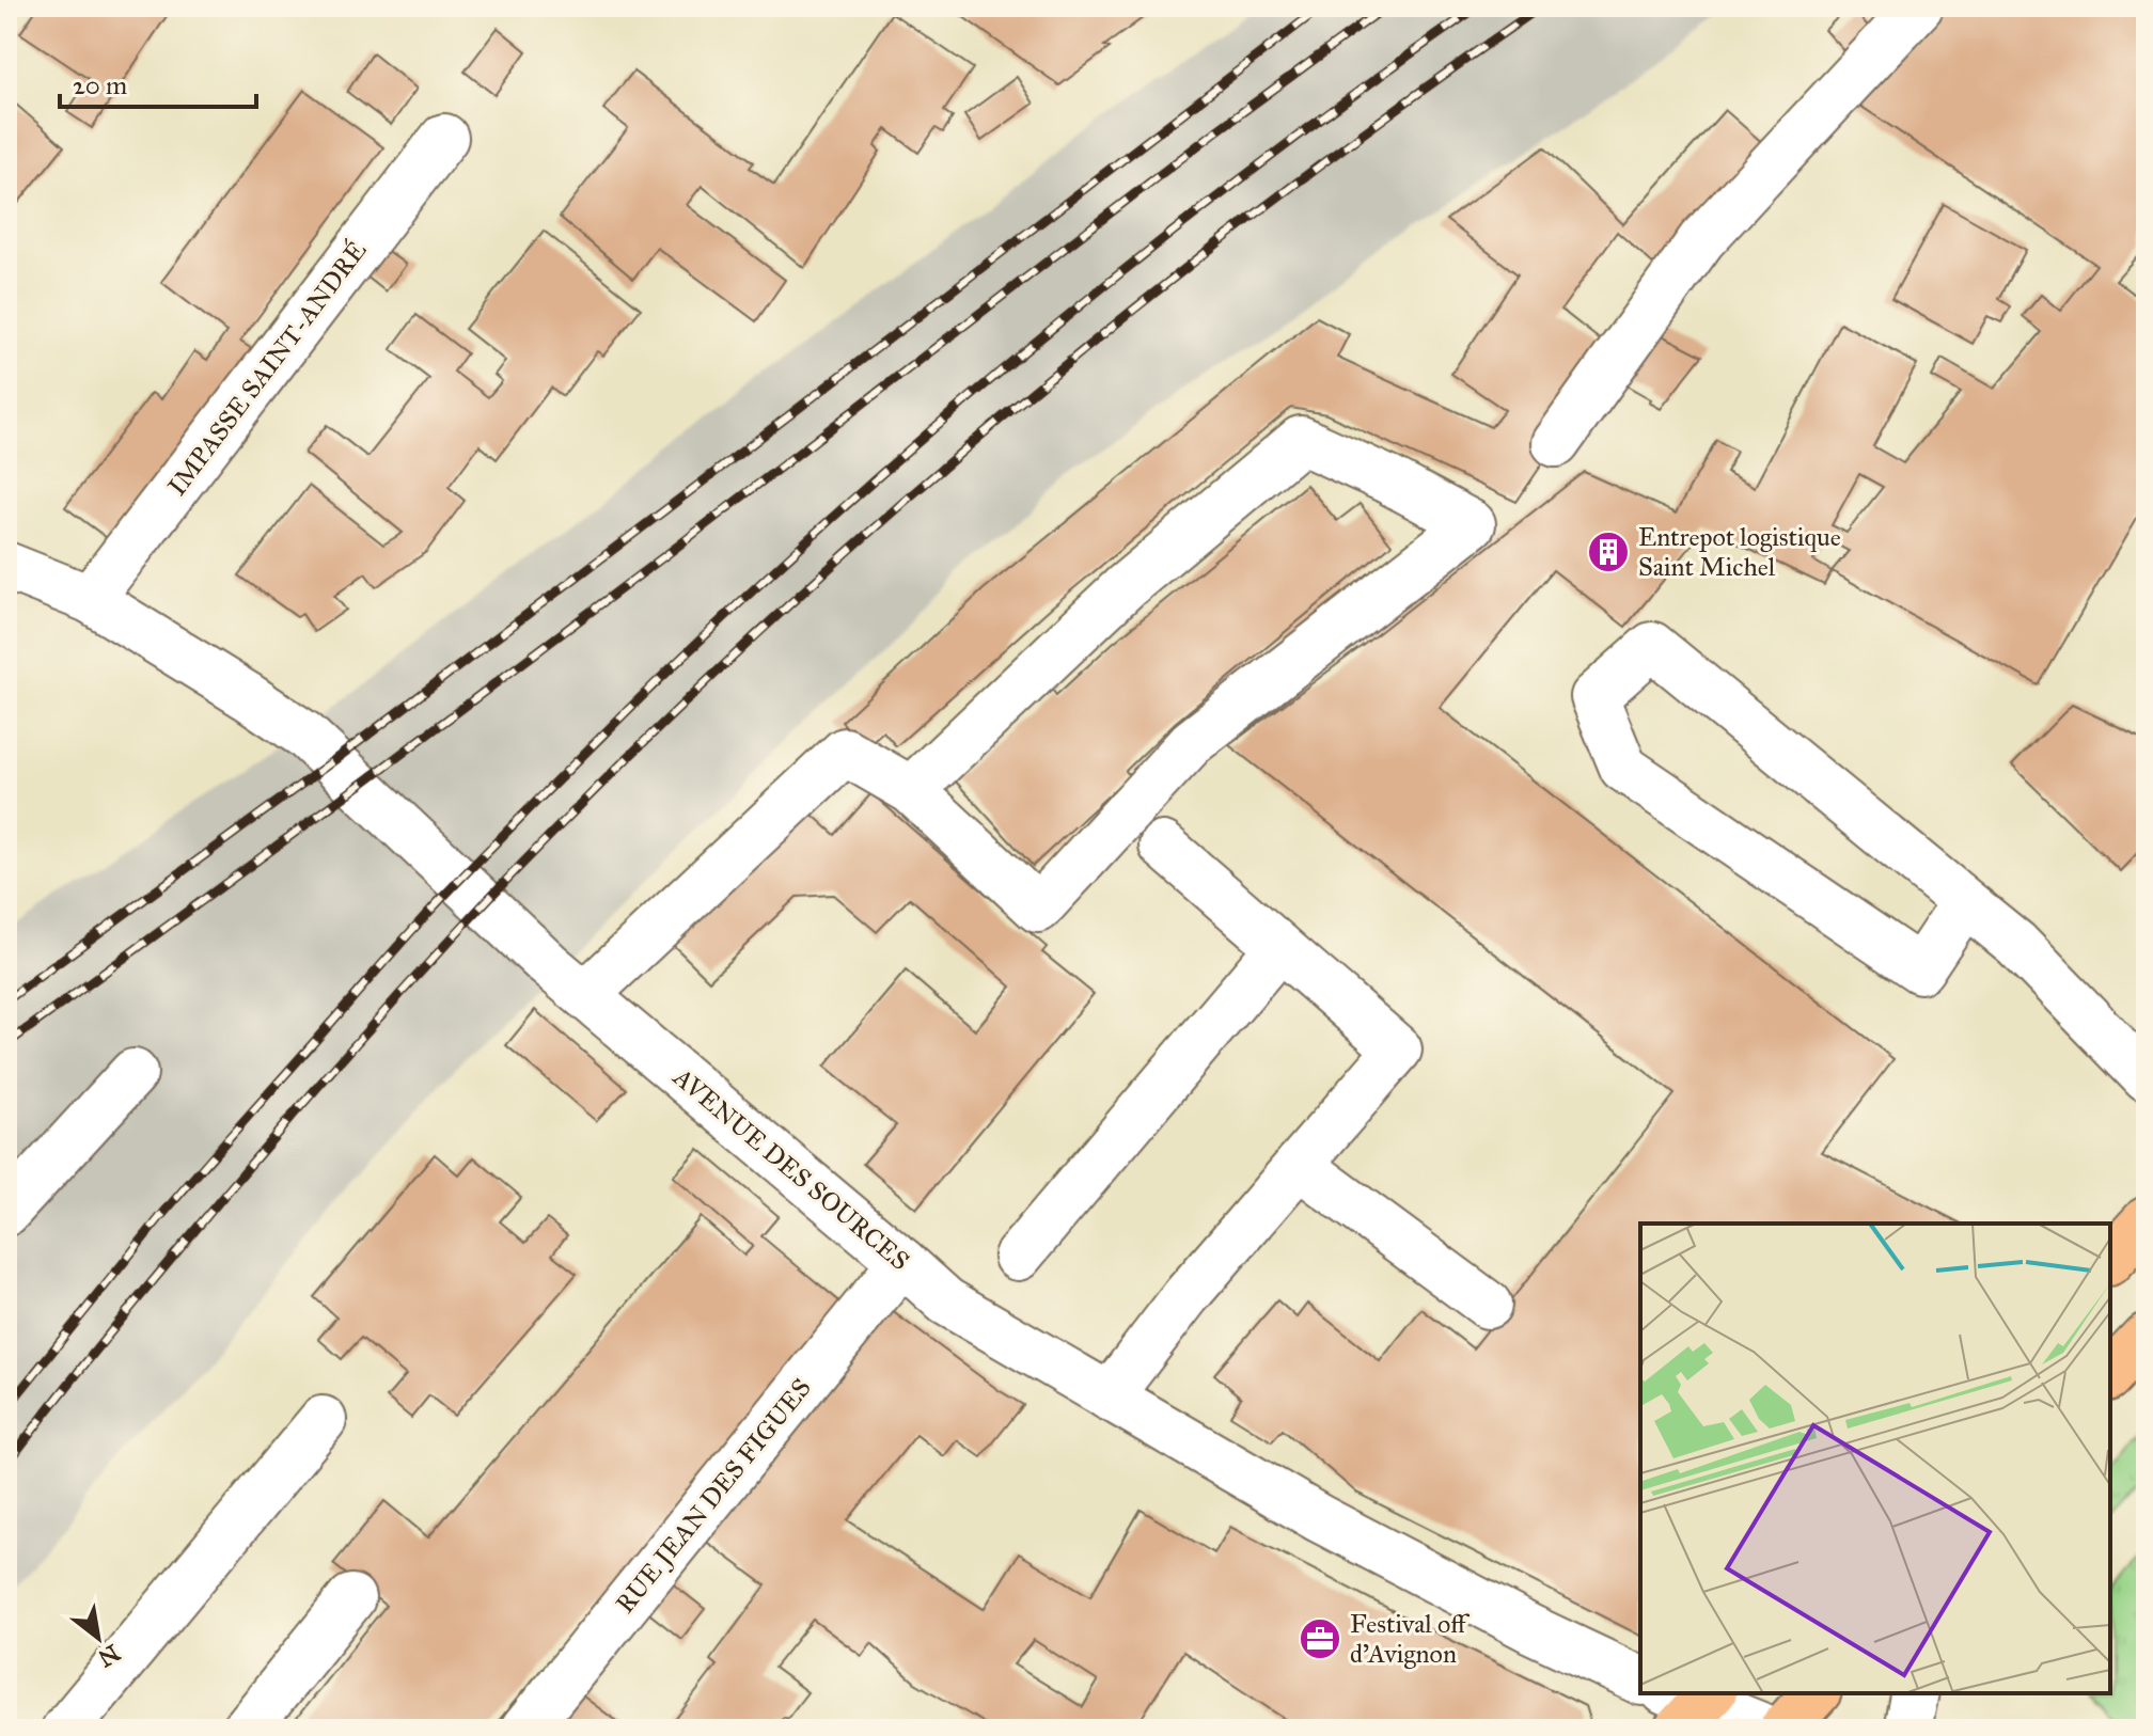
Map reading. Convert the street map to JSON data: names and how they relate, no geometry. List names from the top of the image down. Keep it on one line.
{"streets":{"street":["IMPASSE SAINT-ANDRÉ","AVENUE DES SOURCES","RUE JEAN DES FIGUES"]},"crossings":[["IMPASSE SAINT-ANDRÉ","AVENUE DES SOURCES"],["AVENUE DES SOURCES","RUE JEAN DES FIGUES"]],"places":{"building":["Entrepot logistique Saint Michel"],"office":["Festival off d’Avignon"]},"scale_bar":"20 m","north":"bottom right"}
